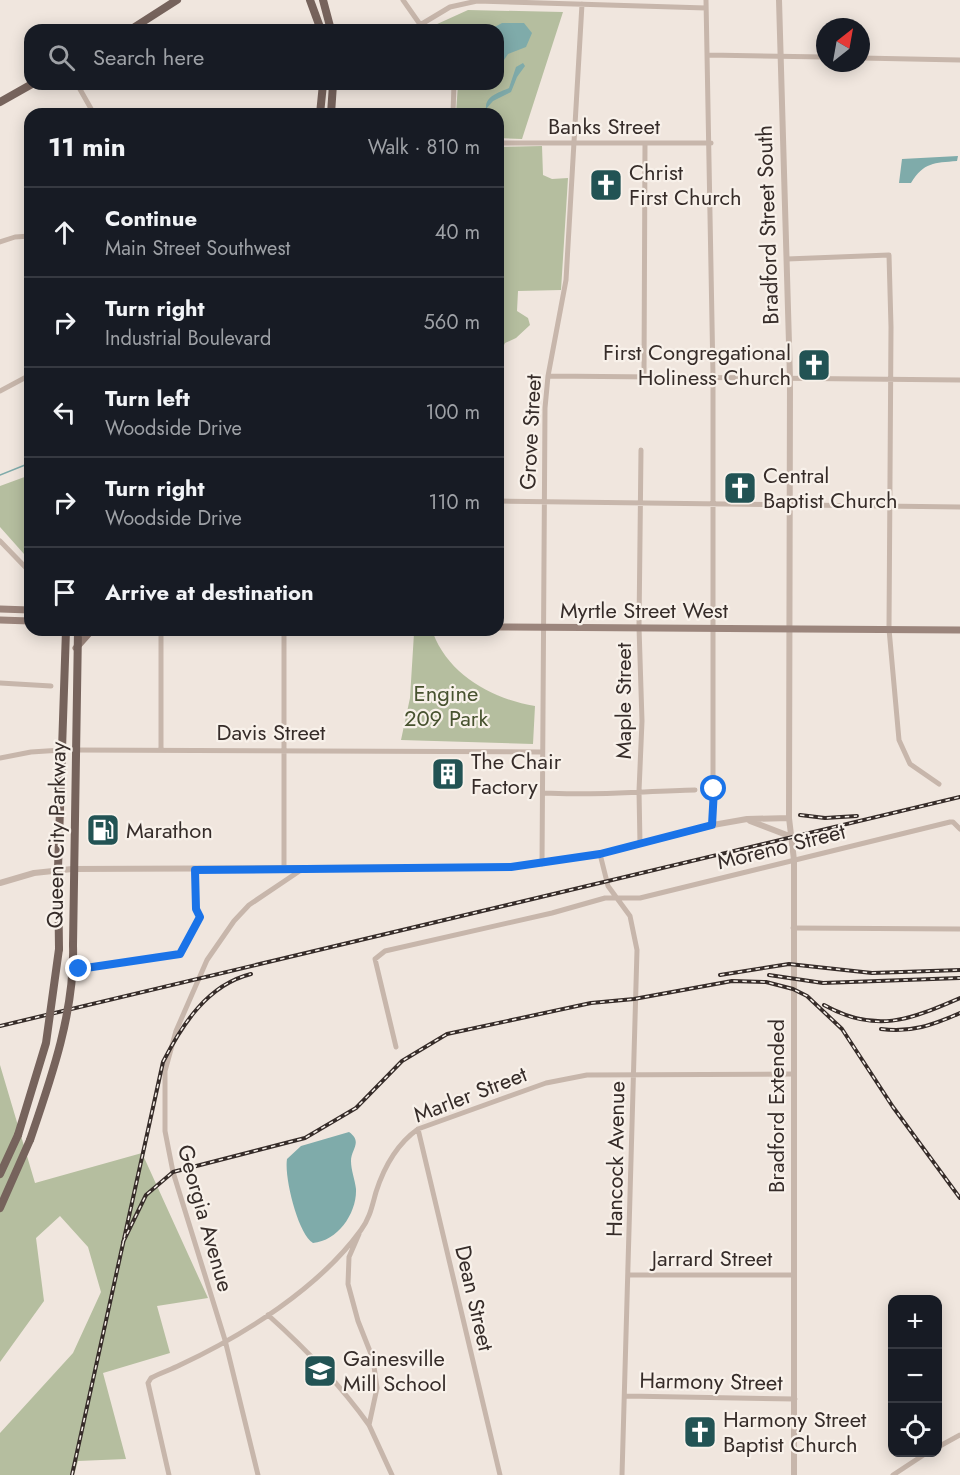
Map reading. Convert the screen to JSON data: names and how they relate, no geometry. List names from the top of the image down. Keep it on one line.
{"streets":{"main road":["Myrtle Street West","Davis Street","Queen City Parkway"],"street":["Banks Street","Bradford Street South","Grove Street","Maple Street","Moreno Street","Marler Street","Bradford Extended","Hancock Avenue","Georgia Avenue","Jarrard Street","Dean Street","Harmony Street"]},"crossings":[["Banks Street","Grove Street"],["Bradford Street South","Myrtle Street West"],["Bradford Street South","Bradford Extended"],["Grove Street","Myrtle Street West"],["Grove Street","Davis Street"],["Myrtle Street West","Maple Street"],["Davis Street","Queen City Parkway"],["Moreno Street","Bradford Extended"],["Moreno Street","Hancock Avenue"],["Marler Street","Bradford Extended"],["Marler Street","Hancock Avenue"],["Marler Street","Georgia Avenue"],["Marler Street","Dean Street"],["Bradford Extended","Jarrard Street"],["Bradford Extended","Harmony Street"],["Hancock Avenue","Jarrard Street"],["Hancock Avenue","Harmony Street"]],"parks":["Engine 209 Park"],"places":{"church":["Christ First Church","First Congregational Holiness Church","Central Baptist Church","Harmony Street Baptist Church"],"building":["The Chair Factory"],"fuel station":["Marathon"],"school or university":["Gainesville Mill School"]},"north":"top right","page":{"search":"Search here","heading":["11 min","Walk · 810 m"],"list":[["Continue","Main Street Southwest","40 m"],["Turn right","Industrial Boulevard","560 m"],["Turn left","Woodside Drive","100 m"],["Turn right","Woodside Drive","110 m"],"Arrive at destination"],"map_buttons":["+","−"]}}
